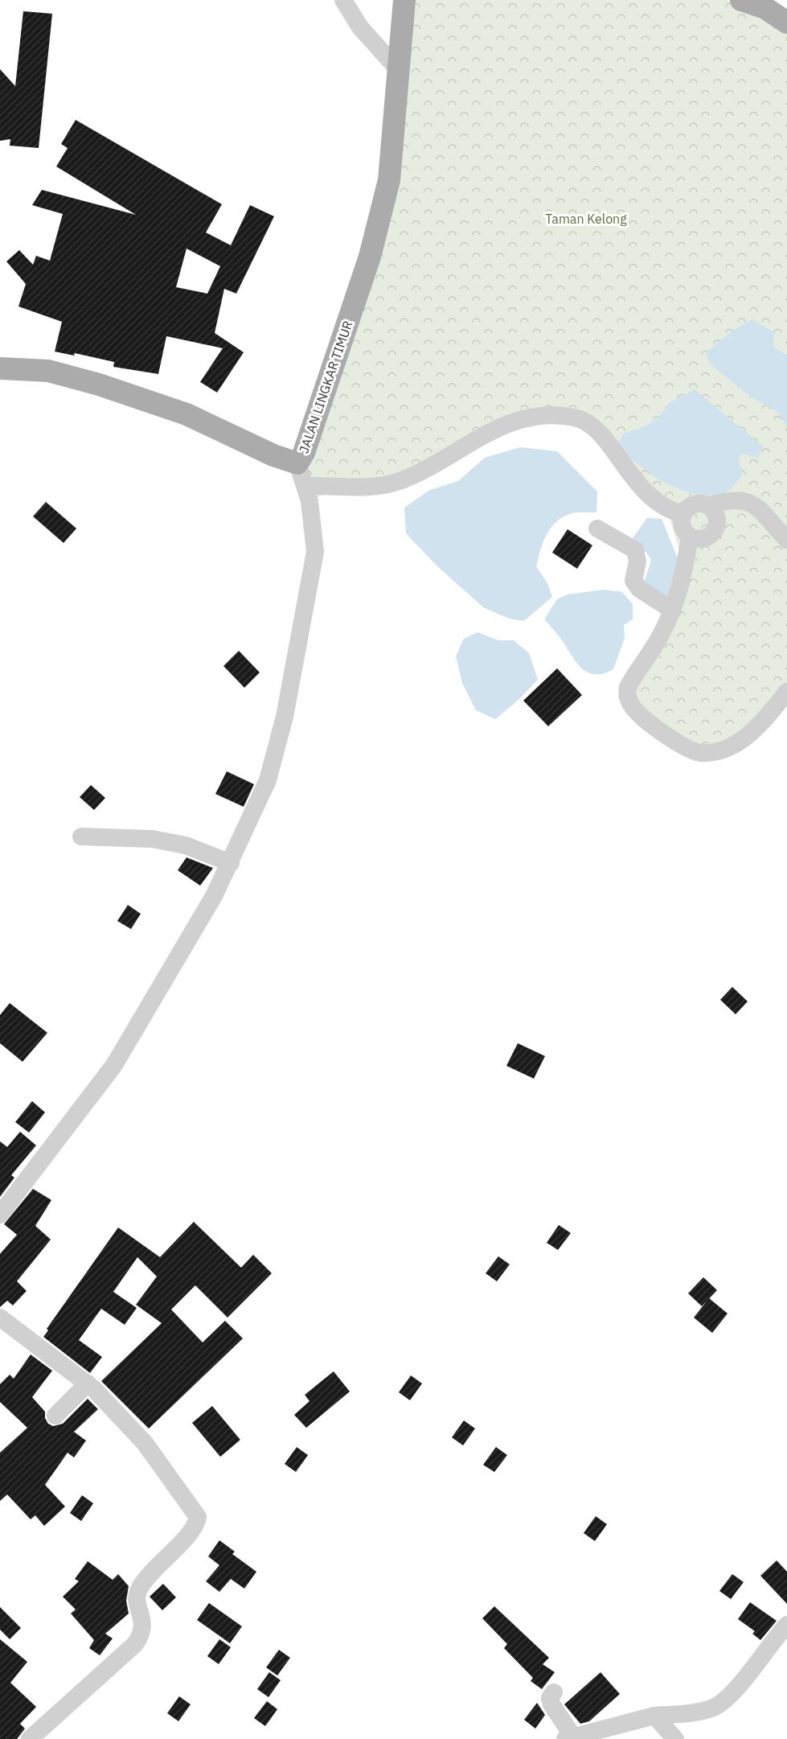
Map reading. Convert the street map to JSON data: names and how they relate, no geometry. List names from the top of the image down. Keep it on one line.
{"streets":{"main road":["JALAN LINGKAR TIMUR"]},"parks":["Taman Kelong"]}
